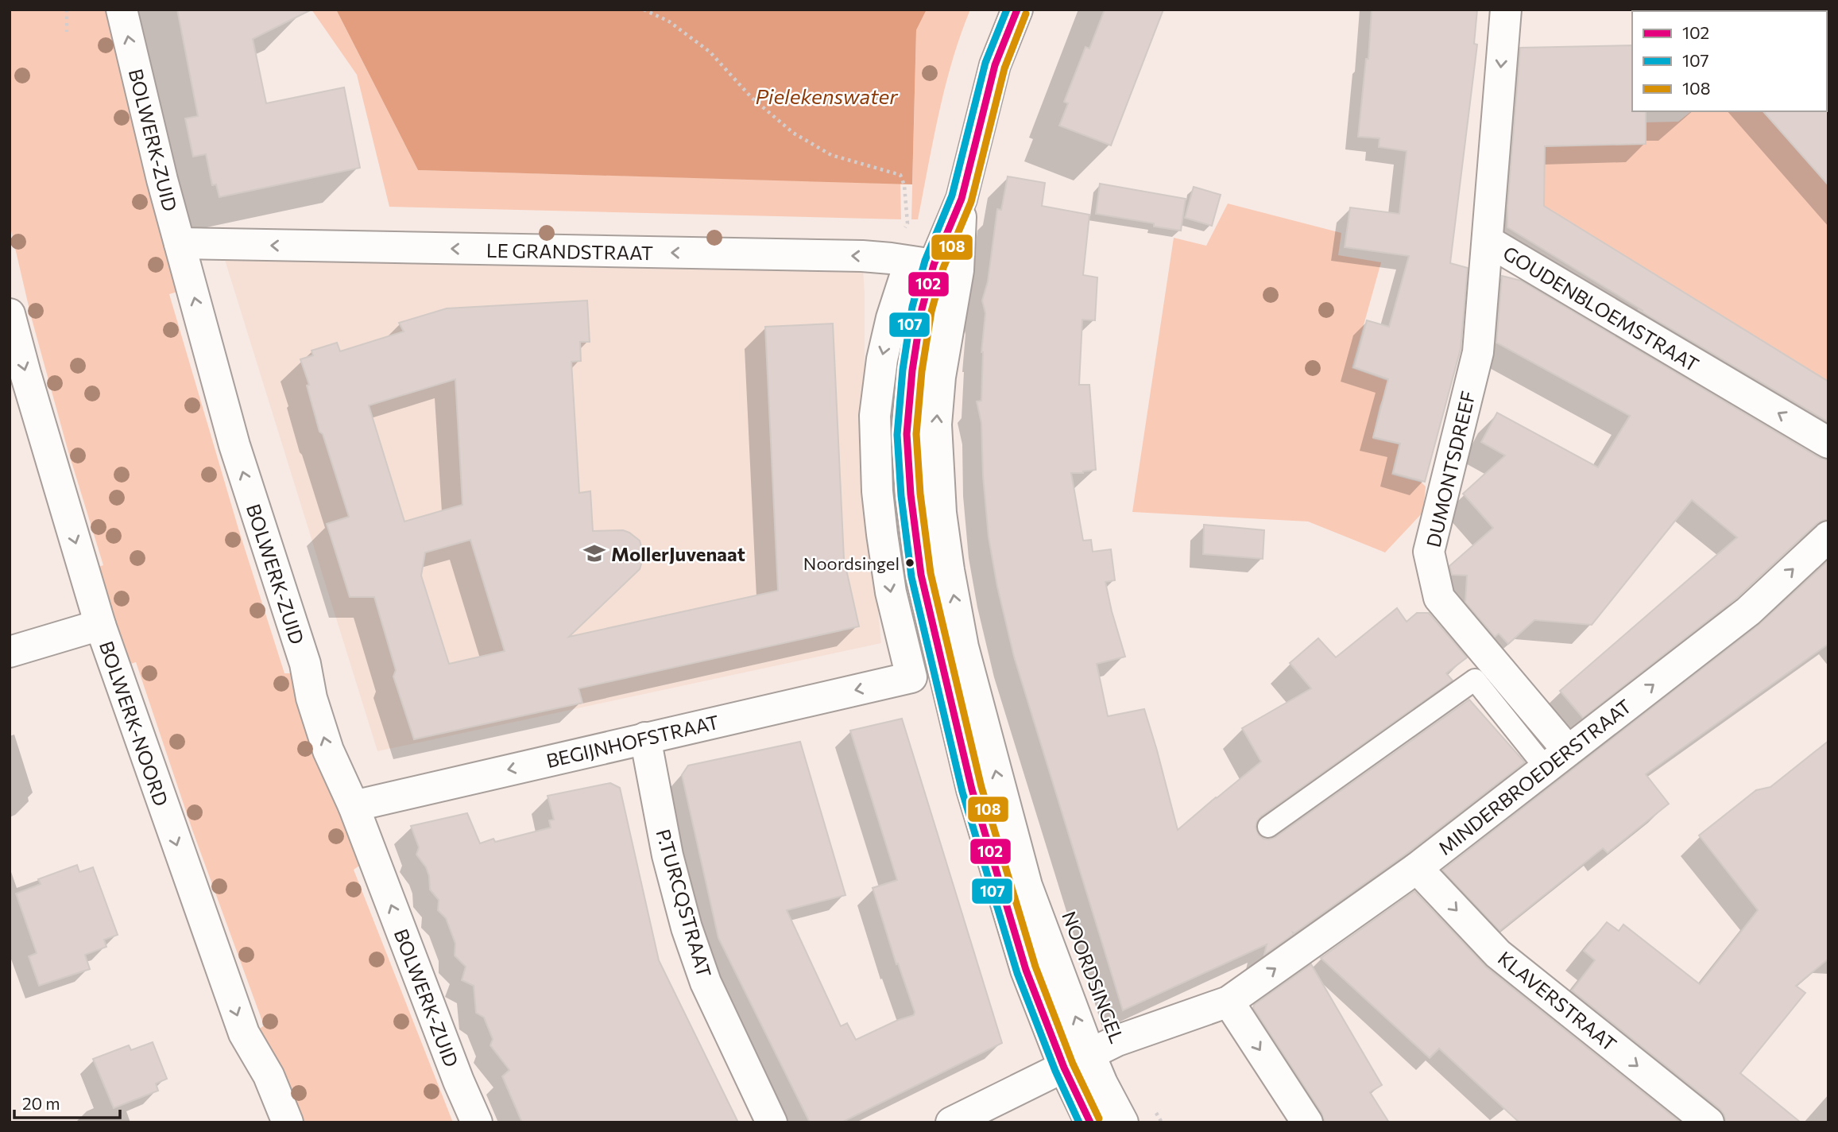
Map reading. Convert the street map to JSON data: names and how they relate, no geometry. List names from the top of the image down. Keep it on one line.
{"streets":{"street":["BOLWERK-ZUID","LE GRANDSTRAAT","GOUDENBLOEMSTRAAT","DUMONTSDREEF","BOLWERK-NOORD","BEGIJNHOFSTRAAT","MINDERBROEDERSTRAAT","P.TURCQSTRAAT","NOORDSINGEL","KLAVERSTRAAT"]},"crossings":[["BOLWERK-ZUID","LE GRANDSTRAAT"],["BOLWERK-ZUID","BEGIJNHOFSTRAAT"],["LE GRANDSTRAAT","NOORDSINGEL"],["GOUDENBLOEMSTRAAT","DUMONTSDREEF"],["DUMONTSDREEF","MINDERBROEDERSTRAAT"],["BEGIJNHOFSTRAAT","P.TURCQSTRAAT"],["BEGIJNHOFSTRAAT","NOORDSINGEL"],["MINDERBROEDERSTRAAT","NOORDSINGEL"],["MINDERBROEDERSTRAAT","KLAVERSTRAAT"]],"one_way":["BOLWERK-ZUID","LE GRANDSTRAAT","BOLWERK-NOORD","BEGIJNHOFSTRAAT","MINDERBROEDERSTRAAT","KLAVERSTRAAT"],"water":["Pielekenswater"],"places":{"school or university":["MollerJuvenaat"],"other":["Noordsingel"]},"lines":["transit line 102","transit line 107","transit line 108"],"legend":["102","107","108"],"scale_bar":"20 m"}
